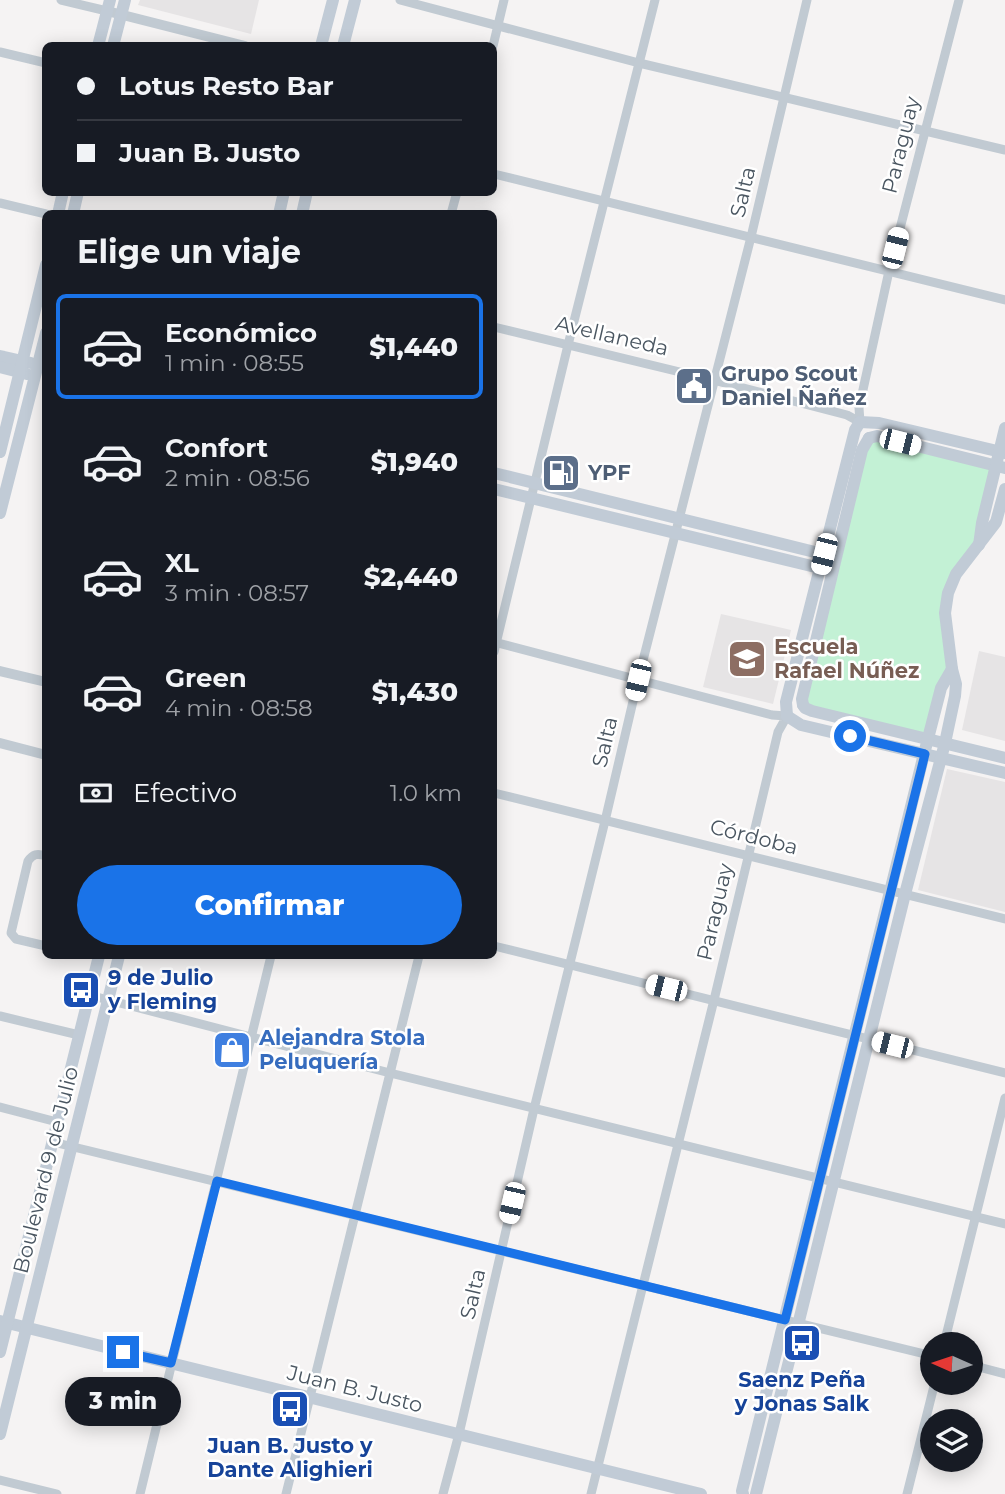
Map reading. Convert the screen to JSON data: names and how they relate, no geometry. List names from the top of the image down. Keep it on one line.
{"streets":{"main road":["Paraguay","Avellaneda","Boulevard 9 de Julio","Juan B. Justo"],"street":["Salta","Córdoba"]},"crossings":[["Paraguay","Avellaneda"],["Paraguay","Córdoba"],["Paraguay","Juan B. Justo"],["Salta","Avellaneda"],["Salta","Córdoba"],["Salta","Juan B. Justo"],["Boulevard 9 de Julio","Juan B. Justo"]],"places":{"public building":["Grupo Scout Daniel Ñañez"],"fuel station":["YPF"],"school or university":["Escuela Rafael Núñez"],"bus stop":["9 de Julio y Fleming","Saenz Peña y Jonas Salk","Juan B. Justo y Dante Alighieri"],"shop":["Alejandra Stola Peluquería"]},"north":"left","page":{"banner":["Lotus Resto Bar","Juan B. Justo"],"heading":"Elige un viaje","list":[{"name":"Económico","note":"1 min · 08:55","value":"$1,440"},{"name":"Confort","note":"2 min · 08:56","value":"$1,940"},{"name":"XL","note":"3 min · 08:57","value":"$2,440"},{"name":"Green","note":"4 min · 08:58","value":"$1,430"}],"pay":["Efectivo","1.0 km"],"buttons":"Confirmar","bubble":"3 min"}}
